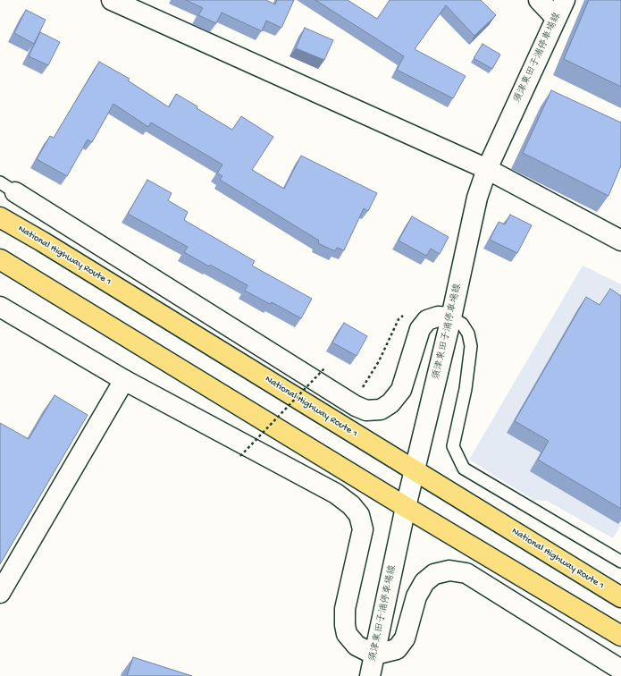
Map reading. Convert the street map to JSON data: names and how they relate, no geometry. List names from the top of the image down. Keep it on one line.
{"streets":{"highway":["National Highway Route 1"],"street":["須津東田子浦停車場線"]},"crossings":[["須津東田子浦停車場線","National Highway Route 1"]]}
